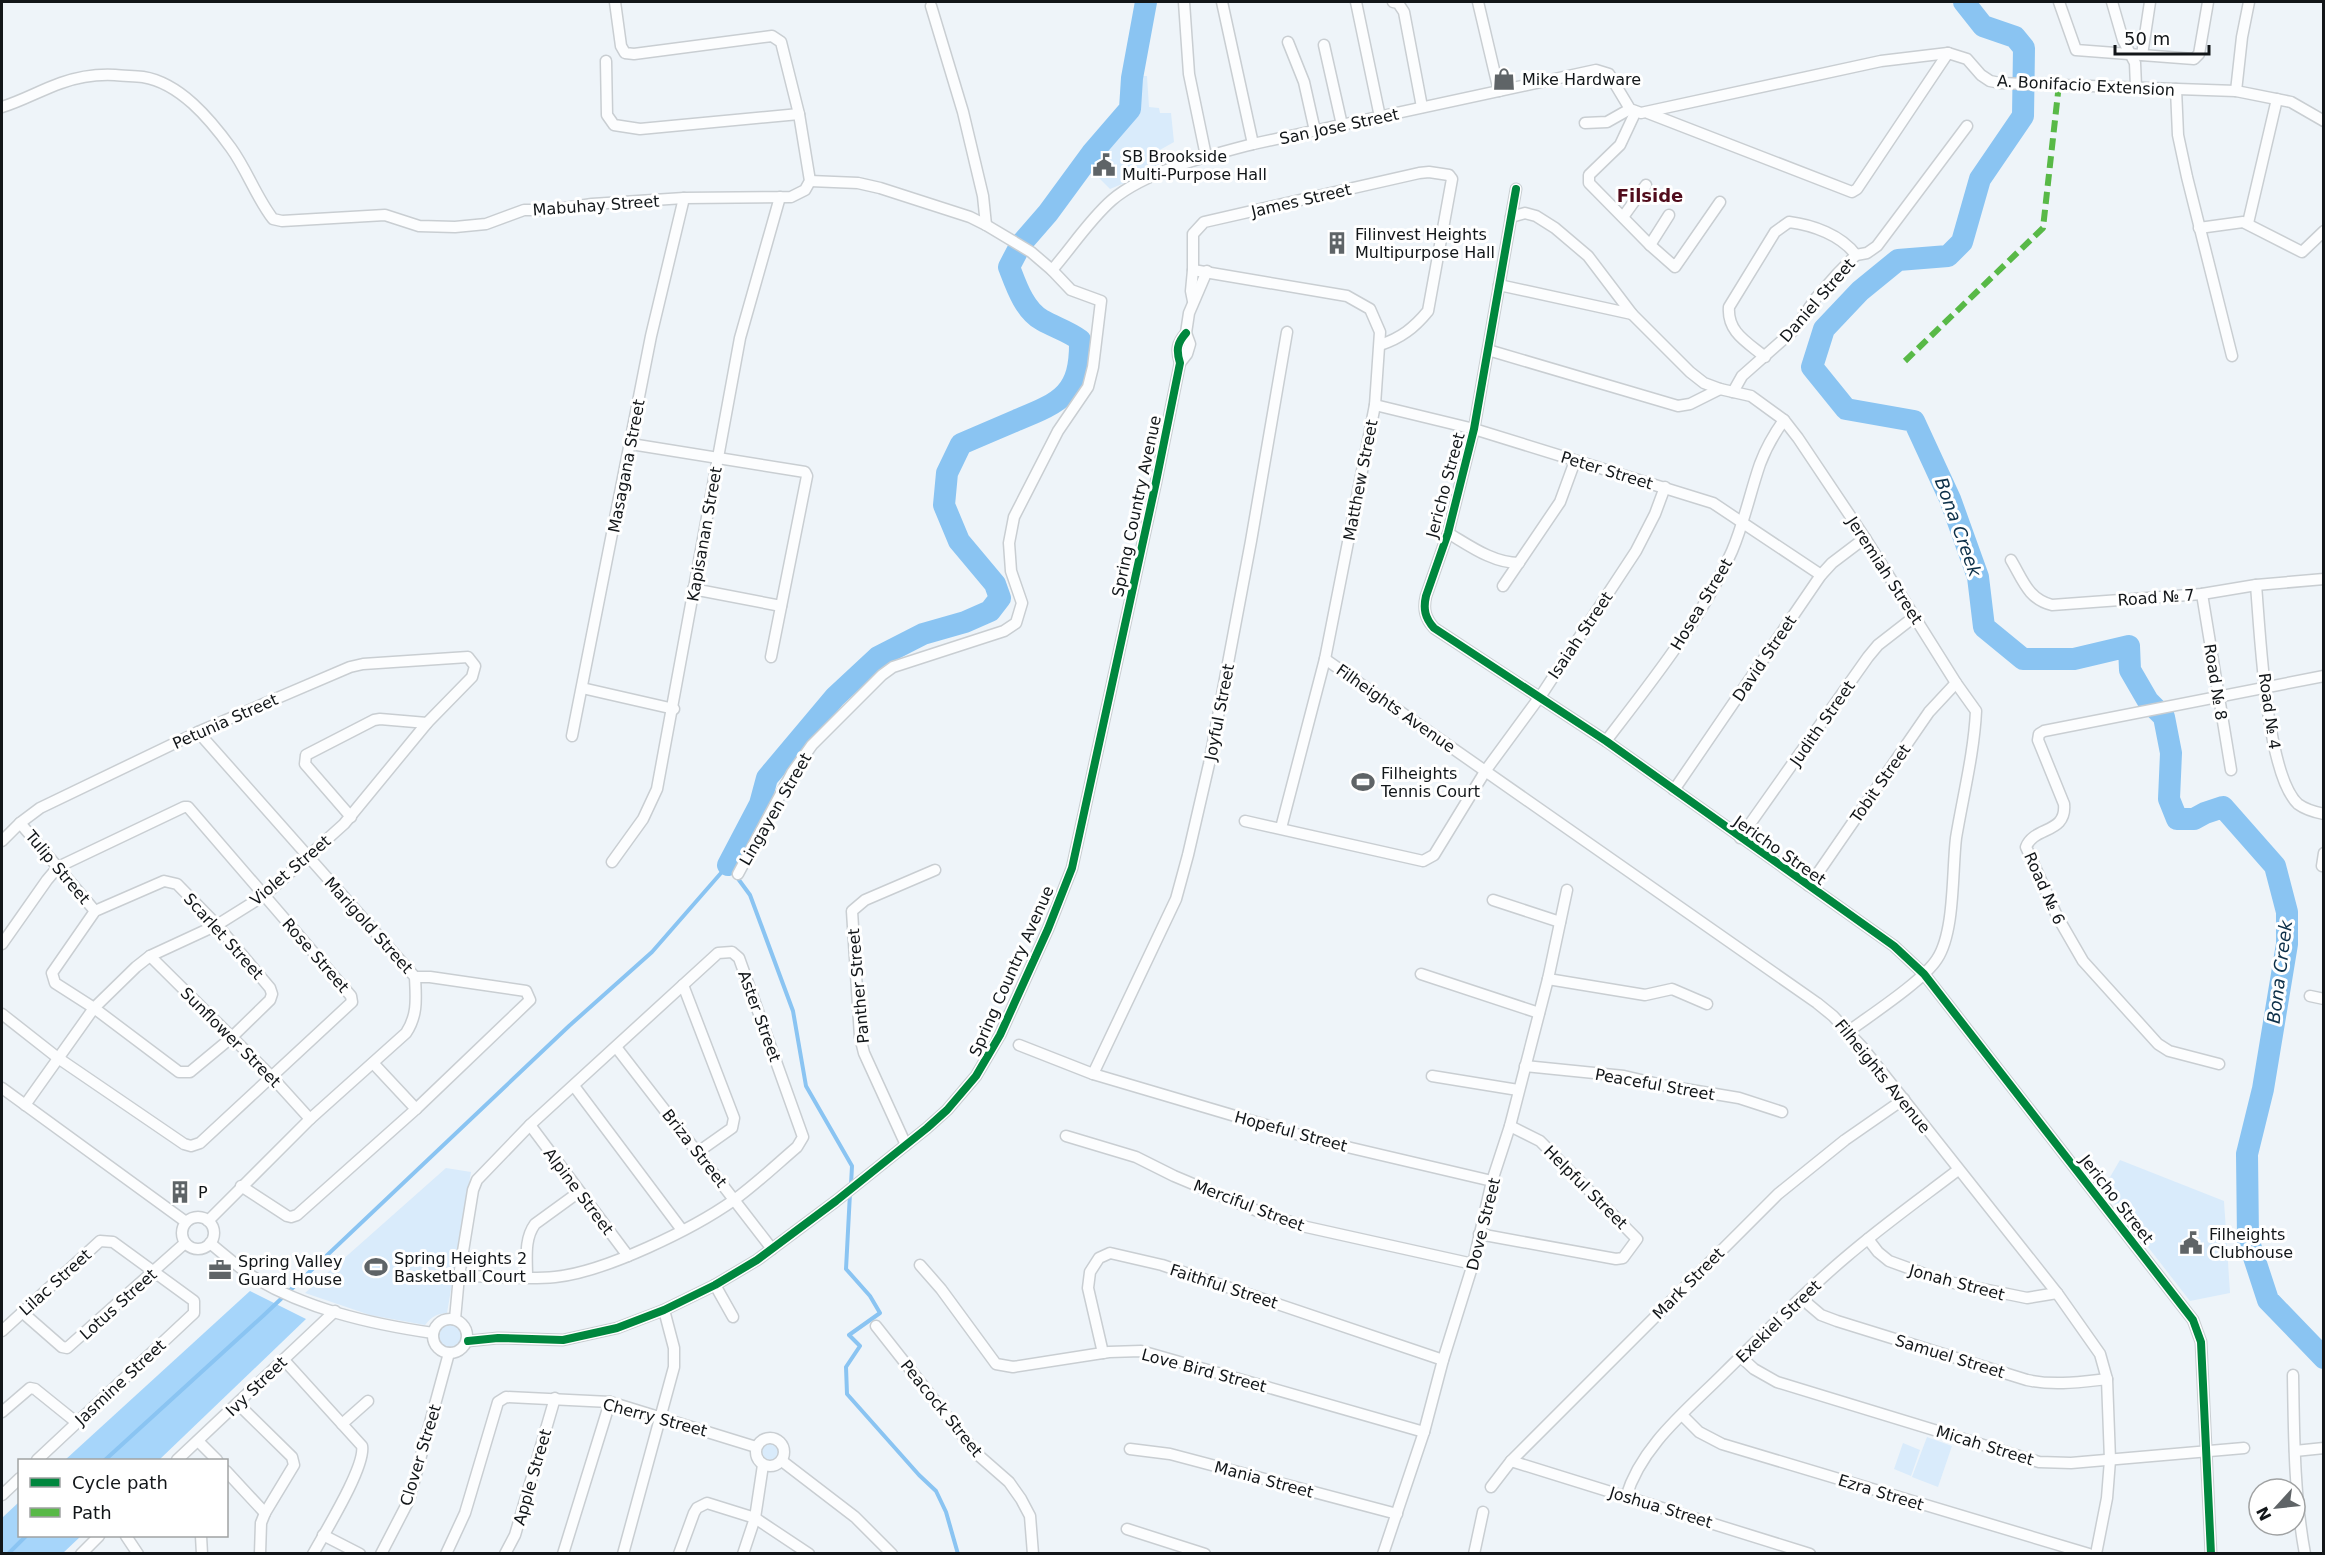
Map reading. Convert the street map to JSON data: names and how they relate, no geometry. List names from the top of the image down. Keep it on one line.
{"streets":{"street":["A. Bonifacio Extension","San Jose Street","James Street","Mabuhay Street","Daniel Street","Masagana Street","Peter Street","Matthew Street","Jericho Street","Spring Country Avenue","Kapisanan Street","Jeremiah Street","Road № 7","Hosea Street","Isaiah Street","David Street","Road № 8","Filheights Avenue","Road № 4","Joyful Street","Petunia Street","Judith Street","Tobit Street","Lingayen Street","Tulip Street","Violet Street","Road № 6","Marigold Street","Scarlet Street","Rose Street","Panther Street","Aster Street","Sunflower Street","Peaceful Street","Hopeful Street","Briza Street","Helpful Street","Alpine Street","Merciful Street","Dove Street","Lilac Street","Jonah Street","Mark Street","Faithful Street","Lotus Street","Exekiel Street","Samuel Street","Love Bird Street","Jasmine Street","Ivy Street","Peacock Street","Cherry Street","Micah Street","Clover Street","Apple Street","Mania Street","Ezra Street","Joshua Street"]},"crossings":[["San Jose Street","Lingayen Street"],["James Street","Matthew Street"],["James Street","Spring Country Avenue"],["Mabuhay Street","Masagana Street"],["Mabuhay Street","Kapisanan Street"],["Daniel Street","Jeremiah Street"],["Peter Street","Matthew Street"],["Peter Street","Jericho Street"],["Peter Street","Hosea Street"],["Peter Street","Isaiah Street"],["Peter Street","David Street"],["Matthew Street","Spring Country Avenue"],["Matthew Street","Isaiah Street"],["Matthew Street","Filheights Avenue"],["Jericho Street","Jeremiah Street"],["Jericho Street","Hosea Street"],["Jericho Street","Isaiah Street"],["Jericho Street","David Street"],["Jericho Street","Judith Street"],["Jericho Street","Tobit Street"],["Jericho Street","Micah Street"],["Spring Country Avenue","Panther Street"],["Spring Country Avenue","Aster Street"],["Spring Country Avenue","Briza Street"],["Spring Country Avenue","Clover Street"],["Jeremiah Street","Hosea Street"],["Jeremiah Street","David Street"],["Jeremiah Street","Filheights Avenue"],["Jeremiah Street","Judith Street"],["Jeremiah Street","Tobit Street"],["Road № 7","Road № 8"],["Road № 7","Road № 4"],["Isaiah Street","Filheights Avenue"],["Road № 8","Road № 6"],["Filheights Avenue","Jonah Street"],["Filheights Avenue","Mark Street"],["Filheights Avenue","Exekiel Street"],["Filheights Avenue","Samuel Street"],["Filheights Avenue","Micah Street"],["Road № 4","Road № 6"],["Joyful Street","Hopeful Street"],["Petunia Street","Tulip Street"],["Petunia Street","Violet Street"],["Petunia Street","Marigold Street"],["Tulip Street","Scarlet Street"],["Tulip Street","Rose Street"],["Violet Street","Marigold Street"],["Violet Street","Scarlet Street"],["Violet Street","Rose Street"],["Violet Street","Sunflower Street"],["Marigold Street","Sunflower Street"],["Marigold Street","Lotus Street"],["Scarlet Street","Sunflower Street"],["Rose Street","Sunflower Street"],["Aster Street","Briza Street"],["Aster Street","Alpine Street"],["Aster Street","Clover Street"],["Peaceful Street","Dove Street"],["Hopeful Street","Dove Street"],["Helpful Street","Dove Street"],["Merciful Street","Dove Street"],["Dove Street","Faithful Street"],["Dove Street","Love Bird Street"],["Dove Street","Mania Street"],["Lilac Street","Lotus Street"],["Lilac Street","Jasmine Street"],["Jonah Street","Exekiel Street"],["Mark Street","Joshua Street"],["Faithful Street","Love Bird Street"],["Lotus Street","Jasmine Street"],["Exekiel Street","Samuel Street"],["Exekiel Street","Micah Street"],["Exekiel Street","Ezra Street"],["Exekiel Street","Joshua Street"],["Cherry Street","Apple Street"]],"districts":["Filside"],"water":["Bona Creek"],"places":{"shop":["Mike Hardware"],"public building":["SB Brookside Multi-Purpose Hall","Filheights Clubhouse"],"building":["Filinvest Heights Multipurpose Hall","P"],"sports":["Filheights Tennis Court","Spring Heights 2 Basketball Court"],"office":["Spring Valley Guard House"]},"legend":["Cycle path","Path"],"scale_bar":"50 m","north":"bottom left"}
